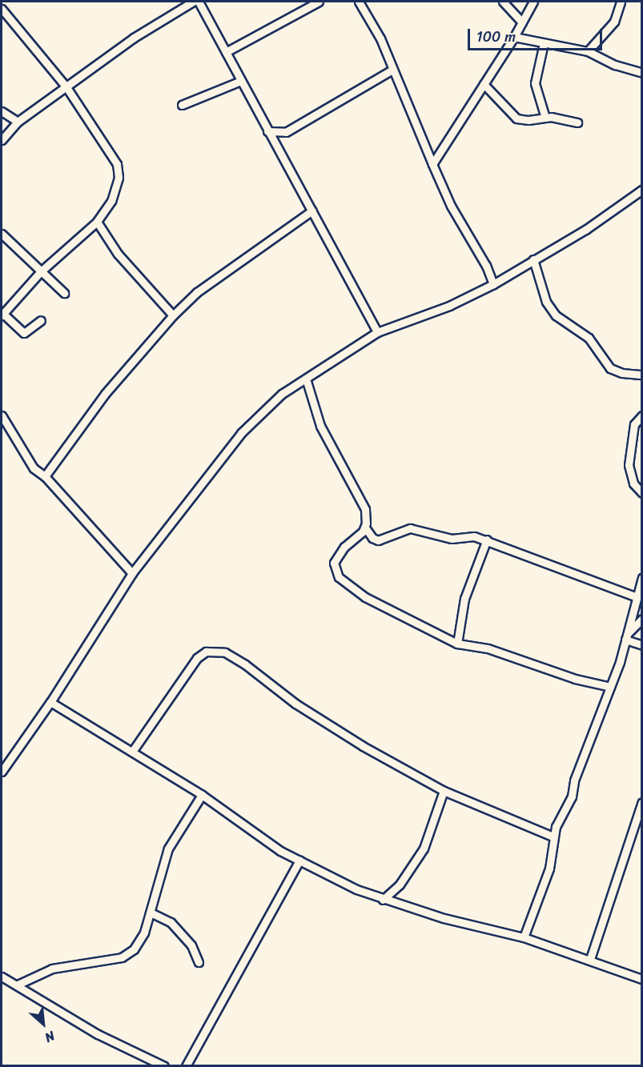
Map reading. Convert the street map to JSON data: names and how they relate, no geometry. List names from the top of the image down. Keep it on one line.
{"scale_bar":"100 m","north":"bottom right"}
